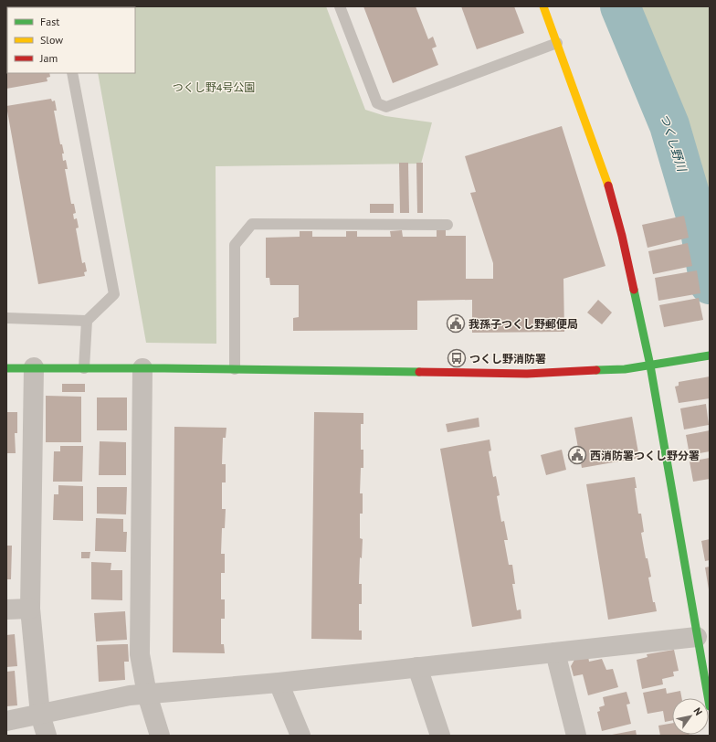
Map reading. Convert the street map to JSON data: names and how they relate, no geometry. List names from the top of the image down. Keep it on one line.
{"water":["つくし野川"],"parks":["つくし野4号公園"],"places":{"public building":["我孫子つくし野郵便局","西消防署つくし野分署"],"bus stop":["つくし野消防署"]},"legend":["Fast","Slow","Jam"],"north":"top right"}
